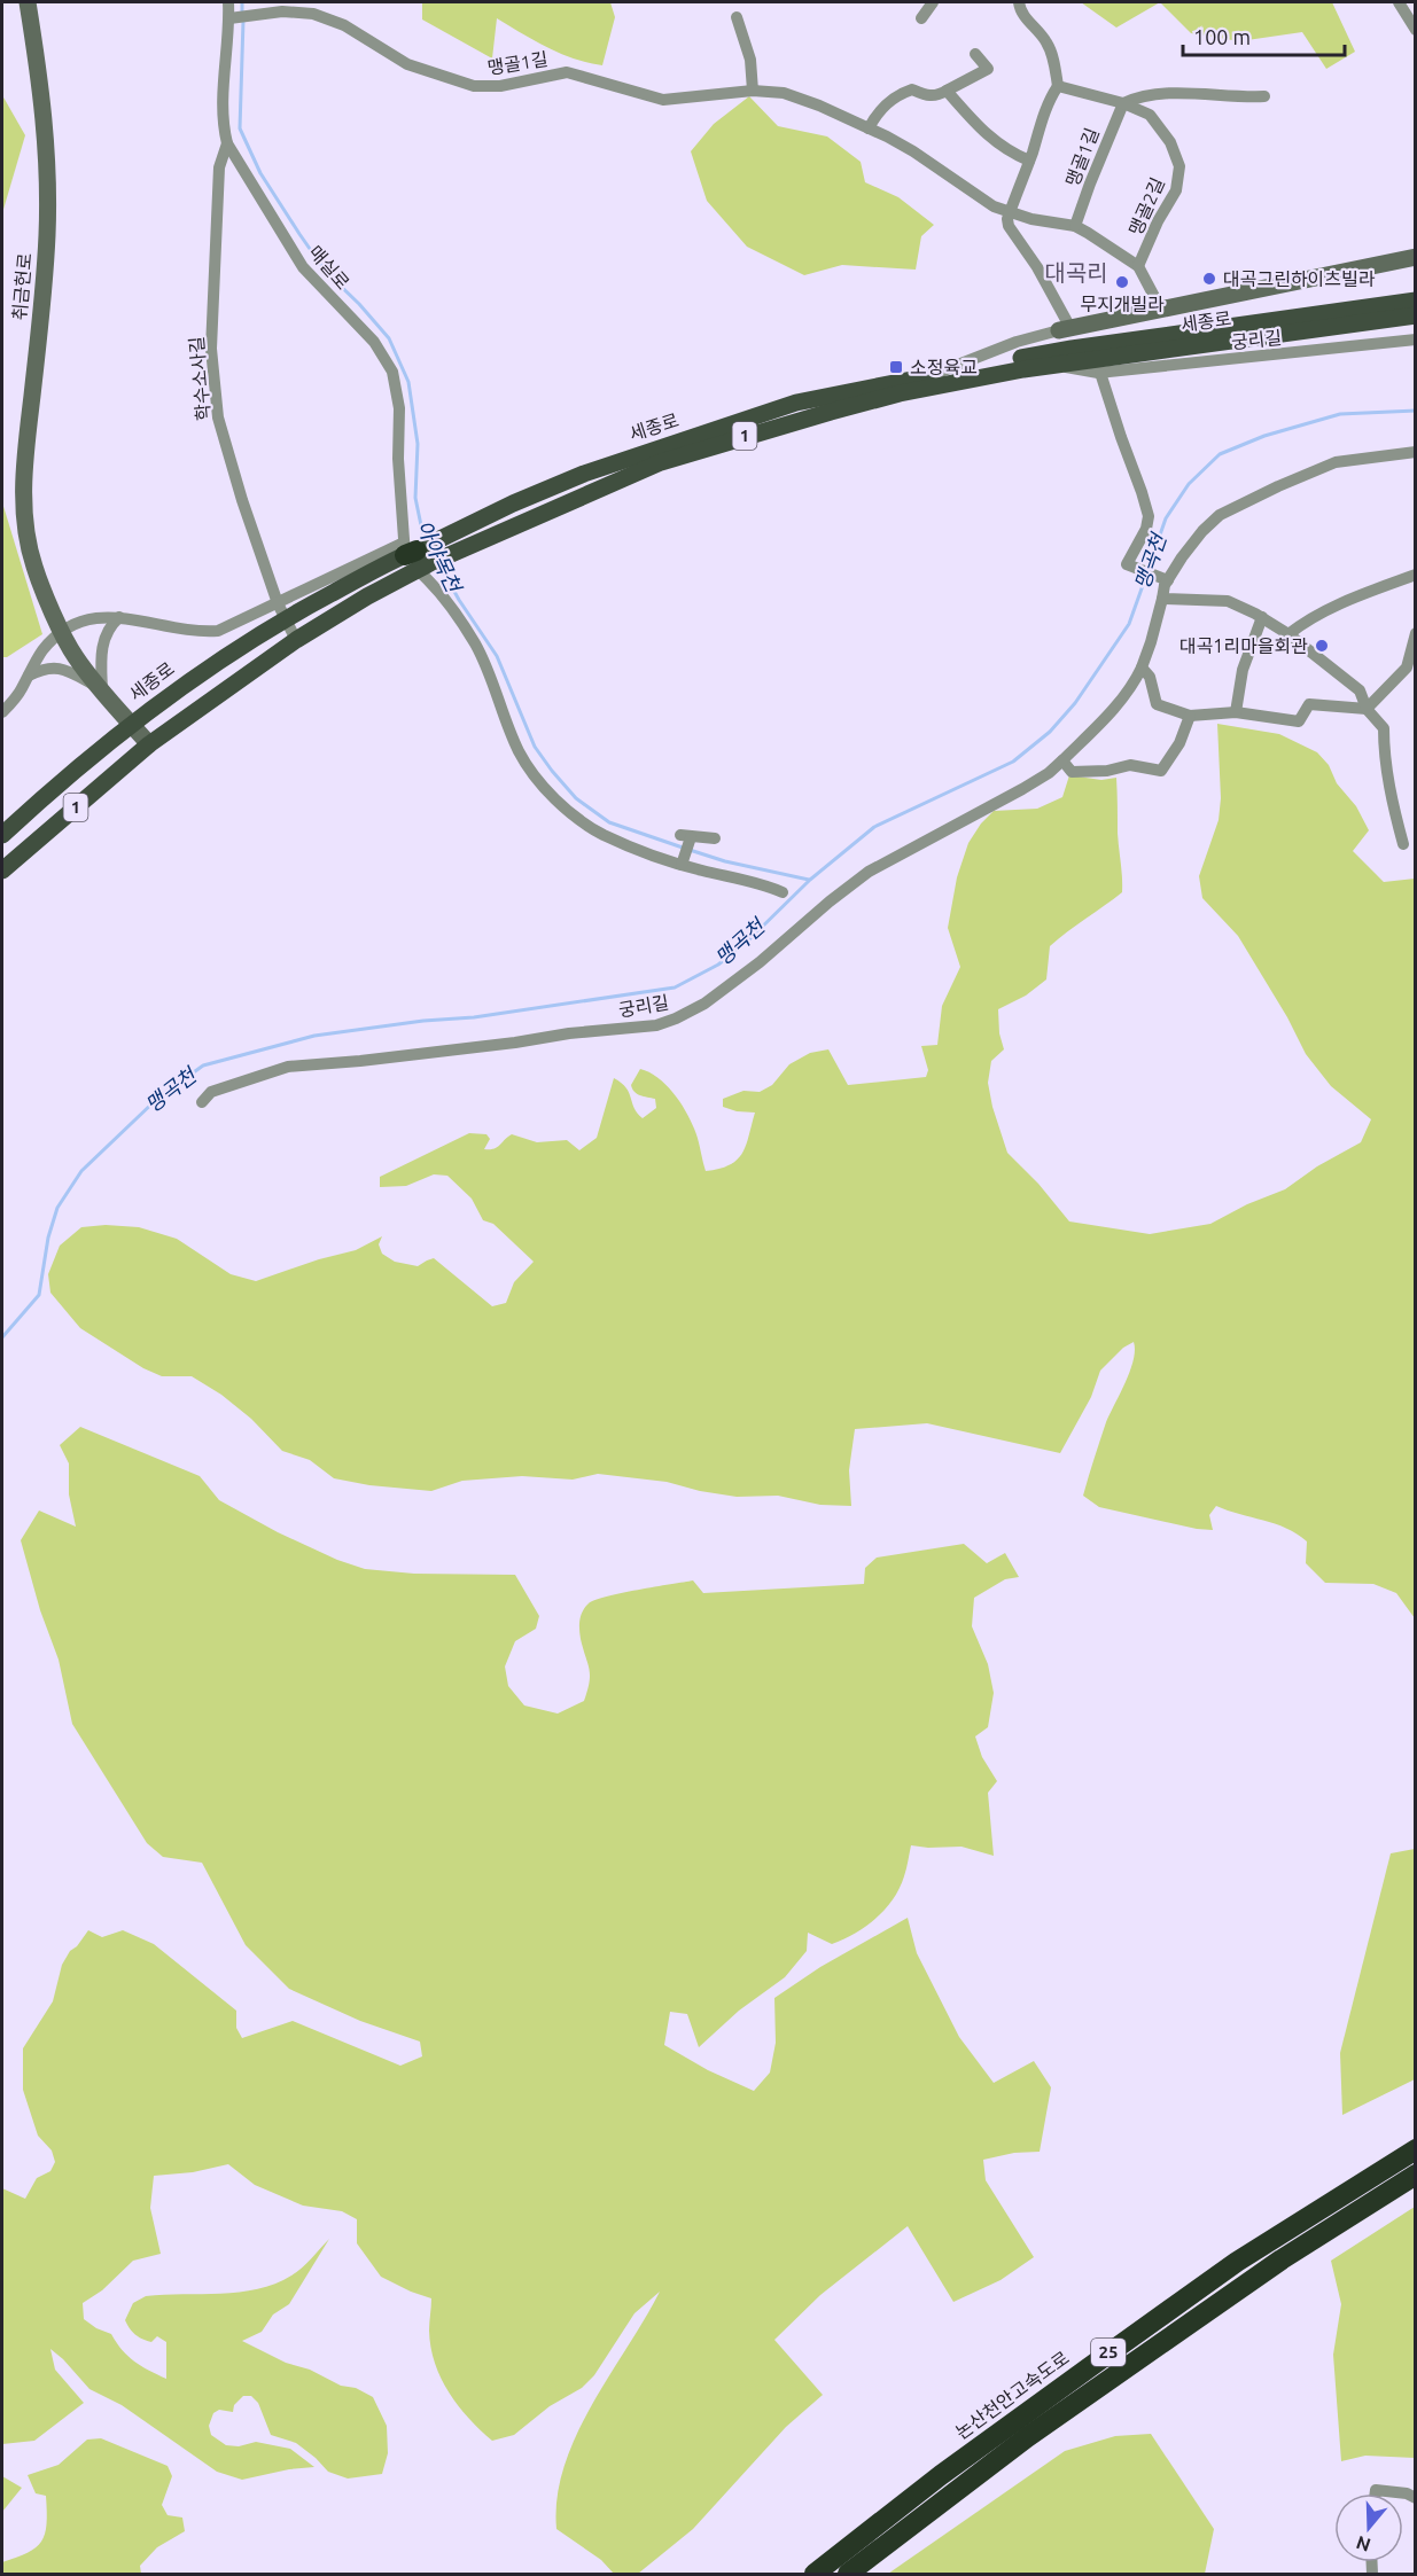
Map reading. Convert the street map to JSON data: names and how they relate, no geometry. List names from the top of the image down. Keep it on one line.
{"streets":{"highway":["25","논산천안고속도로"],"main road":["취금헌로","세종로","1"],"street":["맹골1길","맹골2길","매실로","궁리길","학수소사길"]},"crossings":[["맹골1길","맹골2길"],["맹골1길","매실로"],["매실로","세종로"],["매실로","학수소사길"],["취금헌로","세종로"],["세종로","궁리길"],["세종로","학수소사길"]],"districts":["대곡리"],"water":["아야목천","맹곡천"],"places":{"other":["대곡그린하이츠빌라","무지개빌라","대곡1리마을회관"],"transit":["소정육교"]},"scale_bar":"100 m","north":"bottom"}
